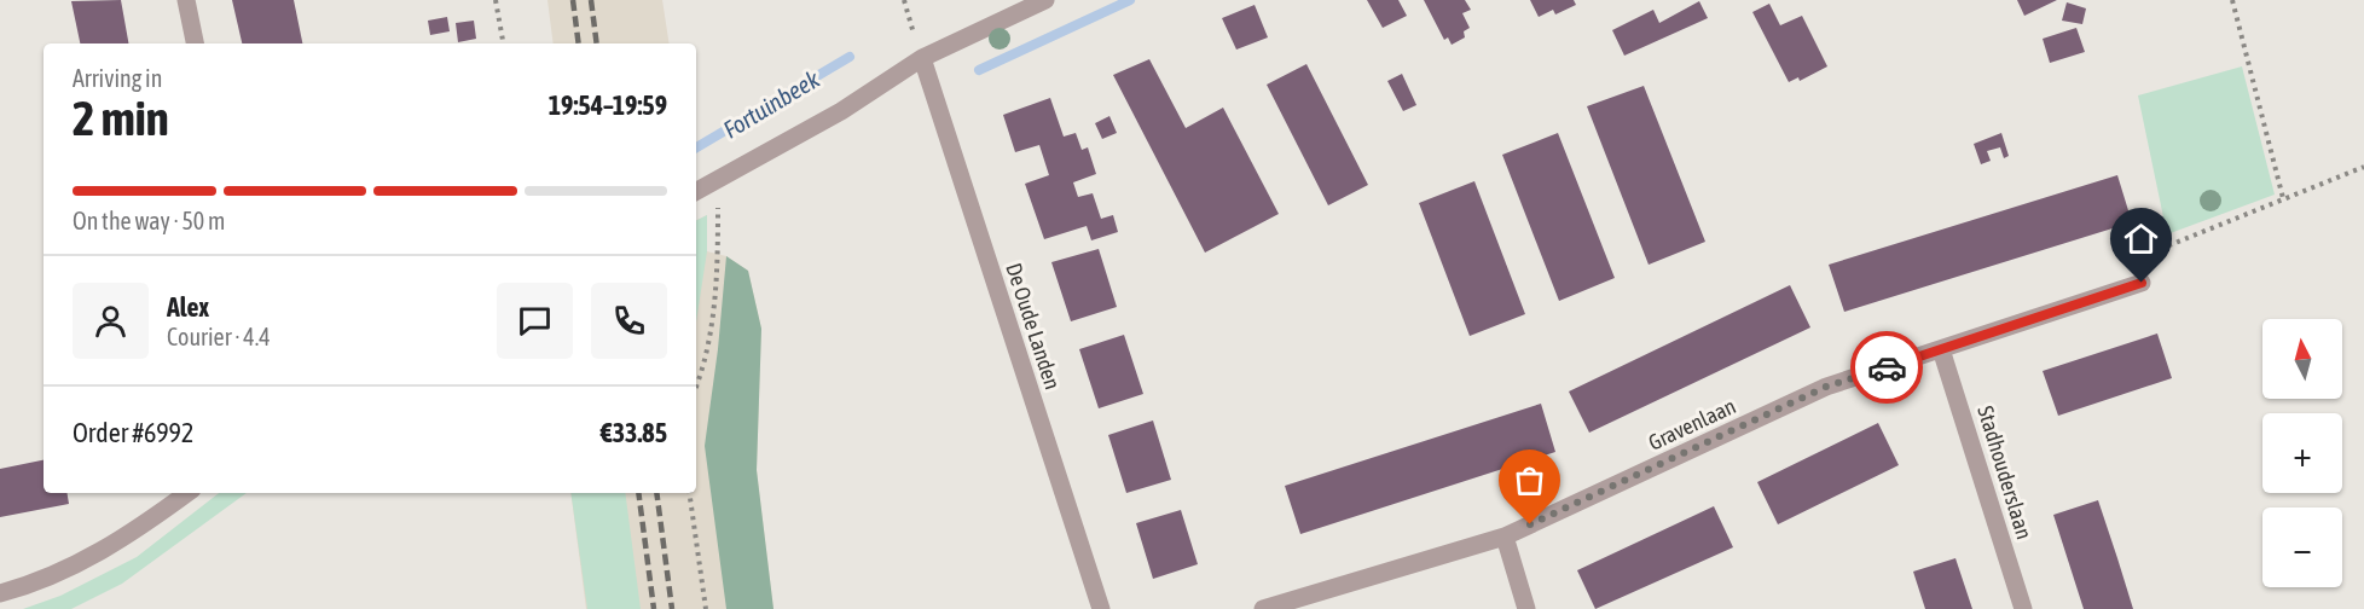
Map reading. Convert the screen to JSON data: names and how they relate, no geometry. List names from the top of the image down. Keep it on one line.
{"streets":{"street":["De Oude Landen","Gravenlaan","Stadhouderslaan"]},"crossings":[["Gravenlaan","Stadhouderslaan"]],"water":["Fortuinbeek"],"north":"top","page":{"heading":["2 min","Arriving in","19:54–19:59"],"panel":["Alex","Courier · 4.4","Order #6992","€33.85"],"bar":"On the way · 50 m","map_buttons":["+","−"]}}
